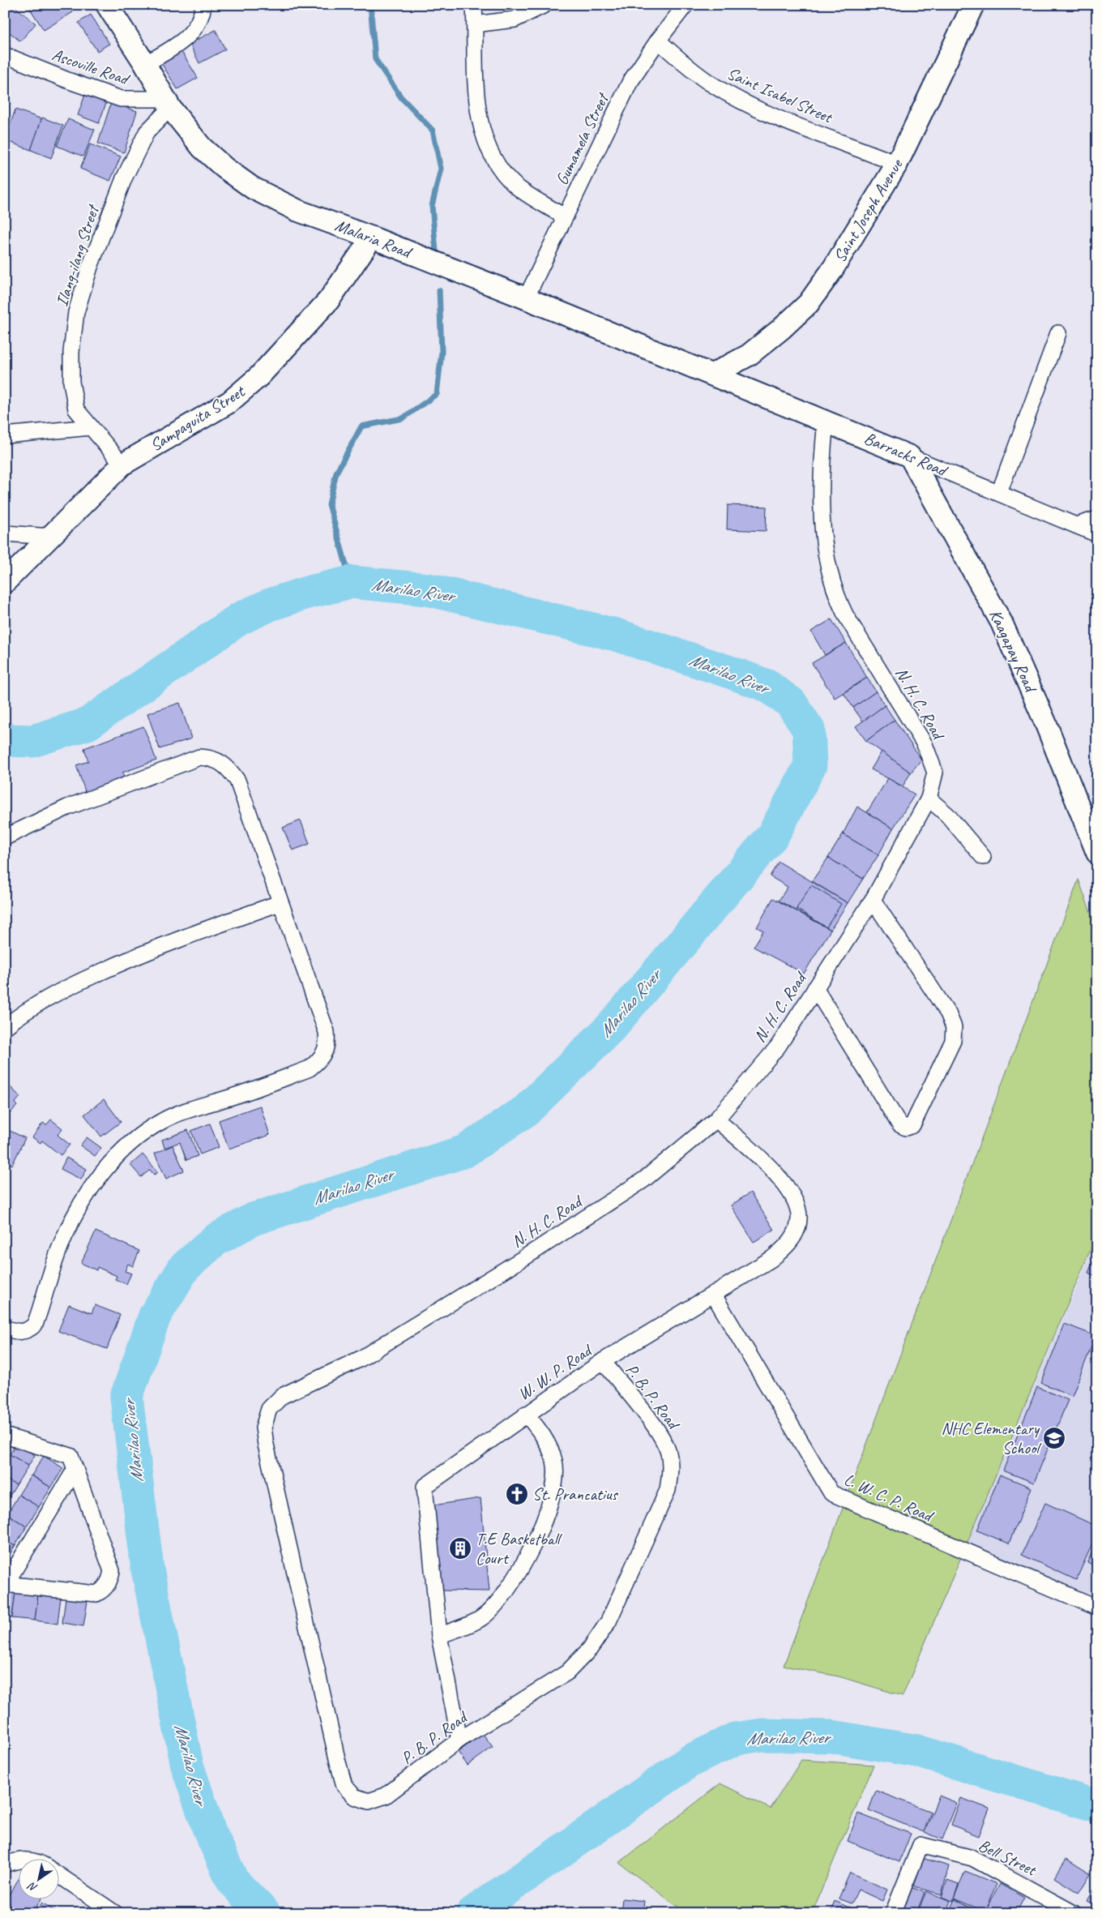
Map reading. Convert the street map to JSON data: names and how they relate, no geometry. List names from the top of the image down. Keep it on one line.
{"streets":{"main road":["Saint Joseph Avenue","Malaria Road","Sampaguita Street","Barracks Road","Kaagapay Road"],"street":["Ascoville Road","Saint Isabel Street","Gumamela Street","Ilang-ilang Street","N. H. C. Road","W. W. P. Road","P. B. P. Road","L. W. C. P. Road","Bell Street"]},"crossings":[["Ascoville Road","Malaria Road"],["Ascoville Road","Ilang-ilang Street"],["Saint Isabel Street","Gumamela Street"],["Saint Isabel Street","Saint Joseph Avenue"],["Gumamela Street","Malaria Road"],["Saint Joseph Avenue","Malaria Road"],["Saint Joseph Avenue","Barracks Road"],["Malaria Road","Ilang-ilang Street"],["Malaria Road","Sampaguita Street"],["Malaria Road","Barracks Road"],["Ilang-ilang Street","Sampaguita Street"],["Barracks Road","Kaagapay Road"],["Barracks Road","N. H. C. Road"],["N. H. C. Road","W. W. P. Road"],["N. H. C. Road","P. B. P. Road"],["W. W. P. Road","P. B. P. Road"],["W. W. P. Road","L. W. C. P. Road"]],"water":["Marilao River"],"places":{"school or university":["NHC Elementary School"],"church":["St. Prancatius"],"building":["T.E Basketball Court"]},"north":"bottom left"}
